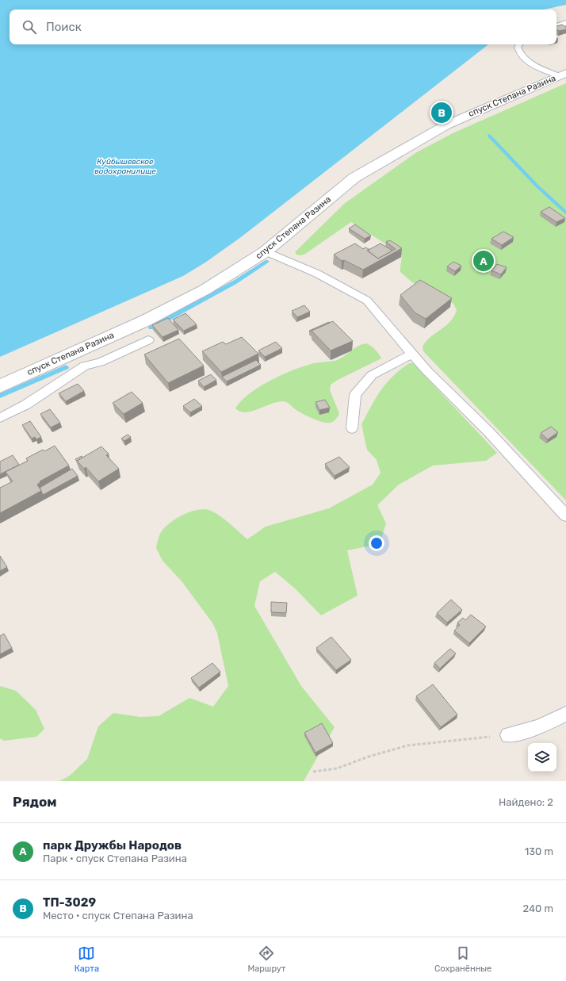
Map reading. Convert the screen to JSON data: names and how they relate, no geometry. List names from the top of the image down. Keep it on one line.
{"streets":{"street":["спуск Степана Разина"]},"water":["Куйбышевское водохранилище"],"page":{"search":"Поиск","pins":["B","A"],"heading":["Рядом","Найдено: 2"],"list":[{"mark":"A","name":"парк Дружбы Народов","note":"Парк · спуск Степана Разина","value":"130 m"},{"mark":"B","name":"ТП-3029","note":"Место · спуск Степана Разина","value":"240 m"}],"nav":["Карта","Маршрут","Сохранённые"]}}
